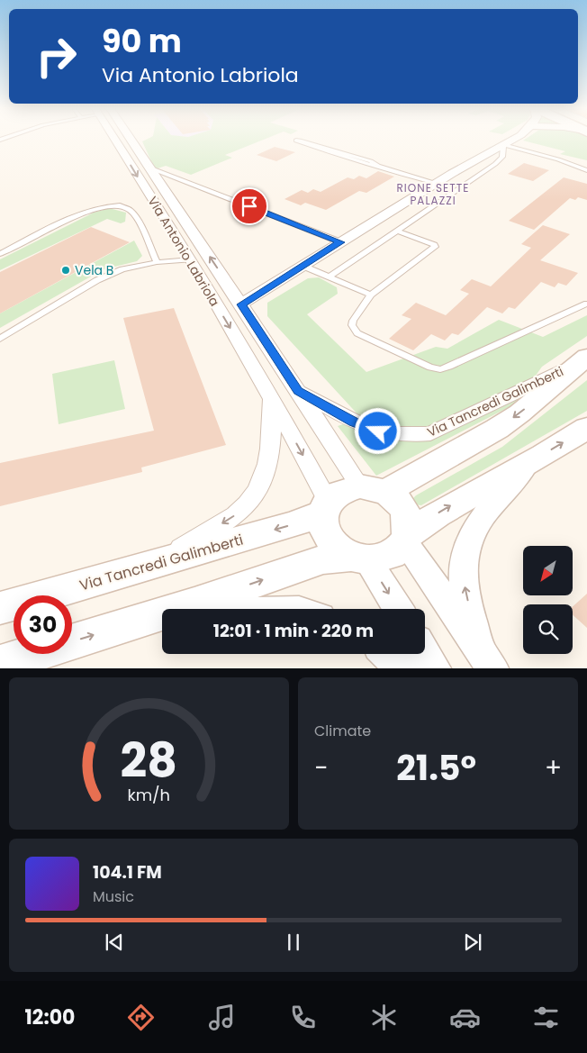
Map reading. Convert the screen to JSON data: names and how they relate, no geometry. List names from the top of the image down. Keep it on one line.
{"streets":{"main road":["Via Tancredi Galimberti"],"street":["Via Antonio Labriola"]},"crossings":[["Via Antonio Labriola","Via Tancredi Galimberti"]],"districts":["RIONE SETTE PALAZZI"],"places":["Vela B"],"north":"bottom left","page":{"turn":["90 m","Via Antonio Labriola"],"limit":"30","trip":"12:01 · 1 min · 220 m","tile":"Climate","heat":["−","21.5°","+"],"song":["104.1 FM","Music"],"tabs":"12:00","gauge":["28","km/h"]}}
